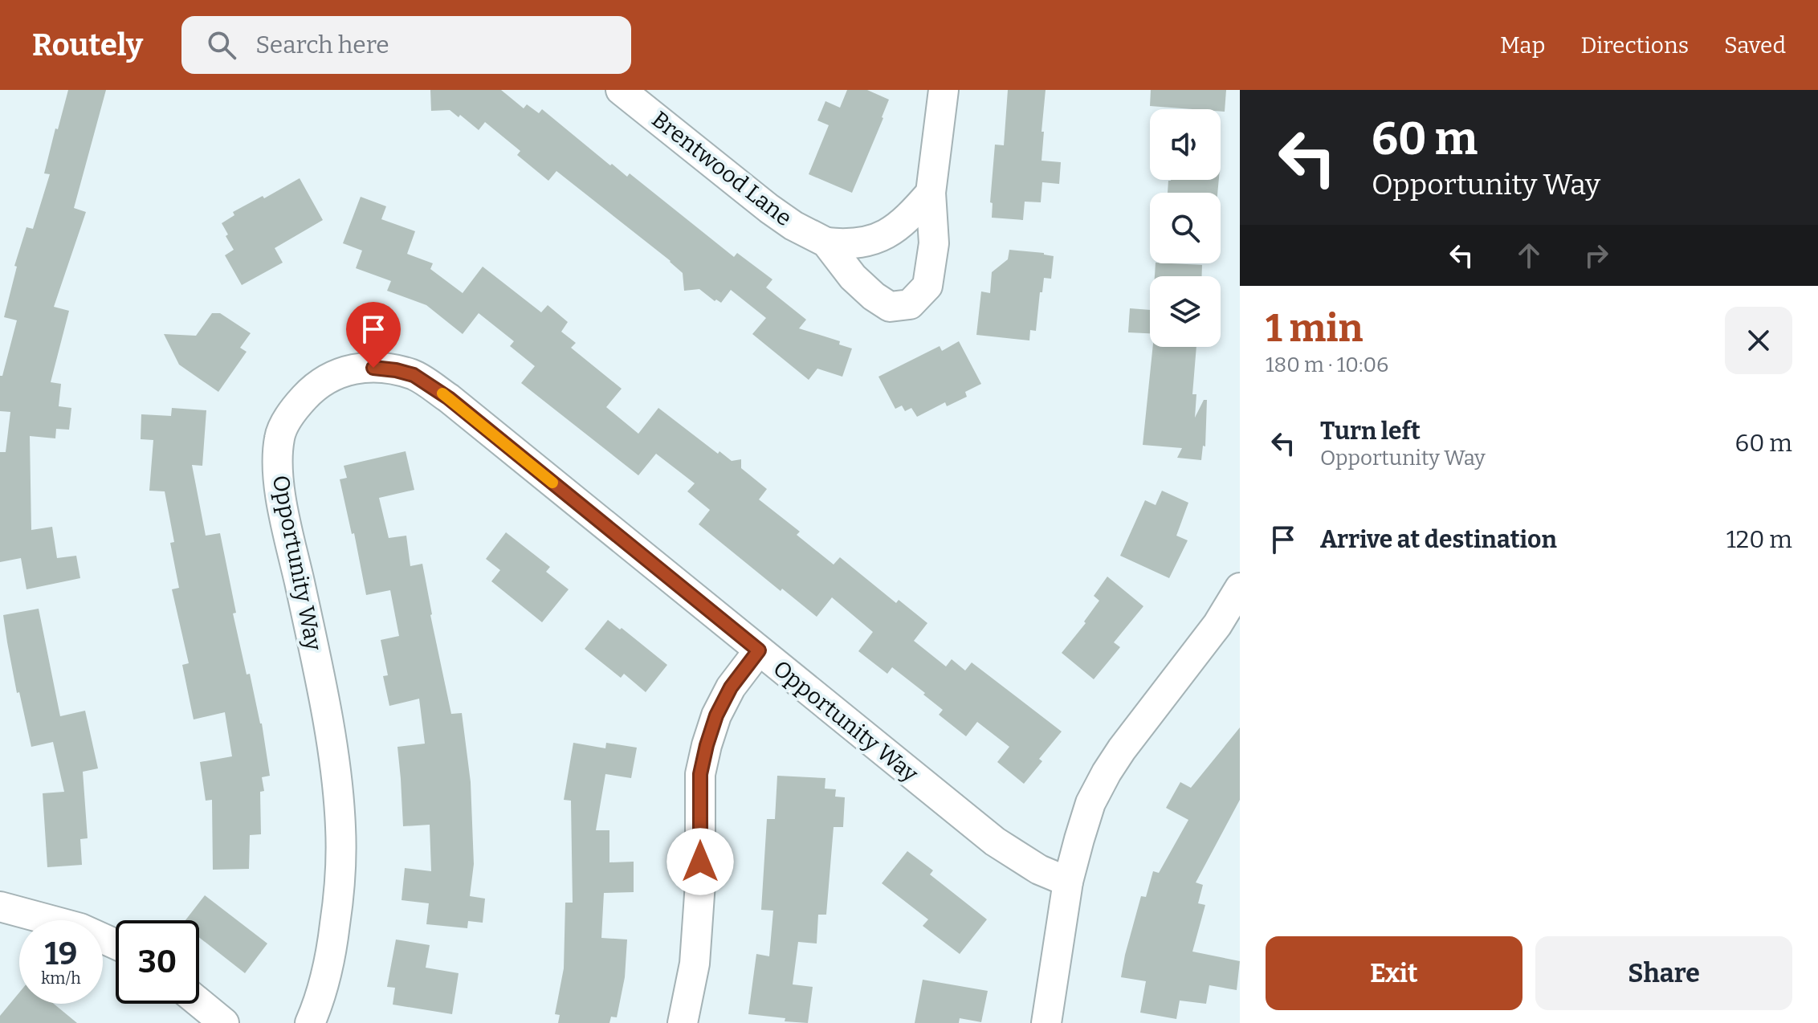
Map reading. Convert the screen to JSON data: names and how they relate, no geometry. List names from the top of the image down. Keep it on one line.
{"streets":{"street":["Brentwood Lane","Opportunity Way"]},"page":{"header":"Routely","search":"Search here","nav":["Map","Directions","Saved"],"turn":["60 m","Opportunity Way"],"heading":["1 min","180 m · 10:06"],"list":[{"name":"Turn left","note":"Opportunity Way","value":"60 m"},{"name":"Arrive at destination","value":"120 m"}],"speed":"19 km/h","limit":"30","buttons":["Exit","Share"]}}
